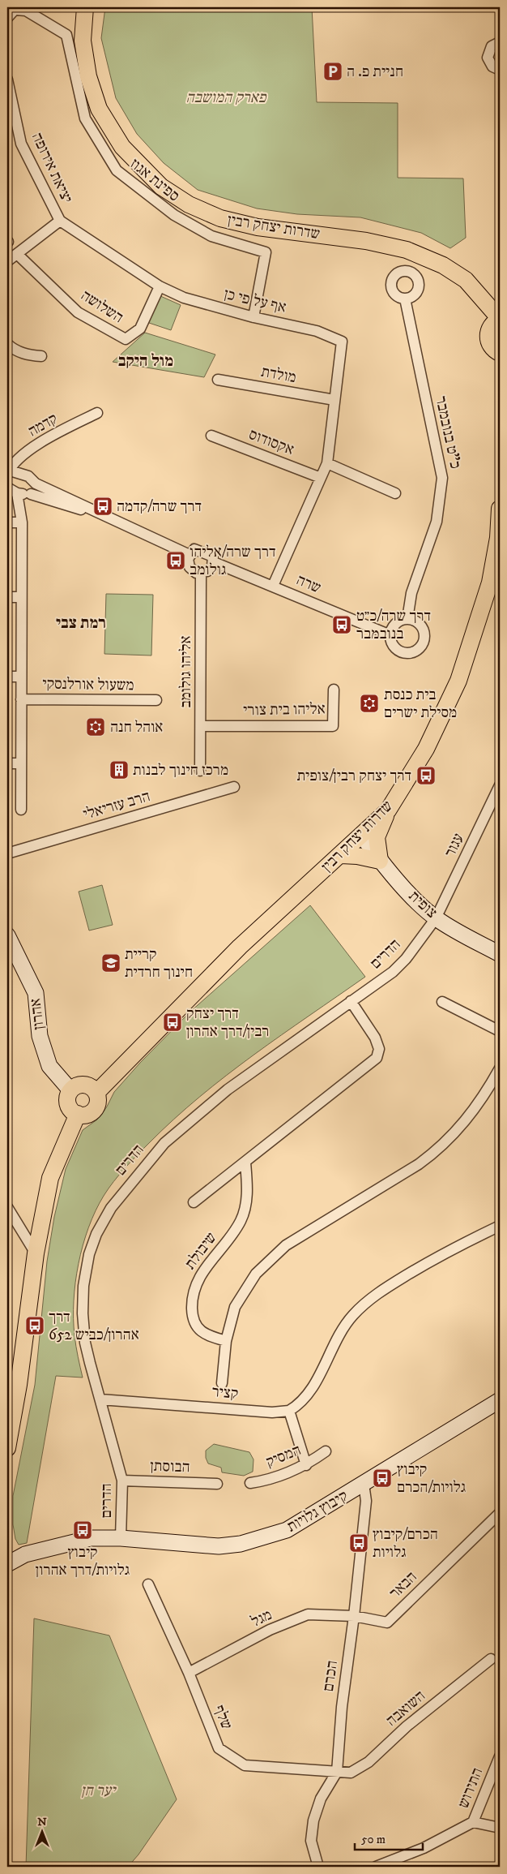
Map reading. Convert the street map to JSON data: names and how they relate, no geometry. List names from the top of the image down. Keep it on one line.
{"streets":{"main road":["שדרות יצחק רבין"],"street":["יציאת אירופה","ספינת אגוז","אף על פי כן","השלושה","מולדת","קדמה","כ\"ט בנובמבר","אקסודוס","שרה","אליהו גולומב","משעול אורלנסקי","אליהו בית צורי","הרב עזריאלי","עגור","צופית","הדרים","אהרון","שיבולת","קציר","המסיק","הבוסתן","קיבוץ גלויות","הבאר","מגל","הכרם","השואבה","שלף","התירוש"]},"crossings":[["יציאת אירופה","אף על פי כן"],["ספינת אגוז","אף על פי כן"],["שדרות יצחק רבין","צופית"],["שדרות יצחק רבין","אהרון"],["אף על פי כן","השלושה"],["אף על פי כן","מולדת"],["אף על פי כן","אקסודוס"],["אף על פי כן","שרה"],["כ\"ט בנובמבר","שרה"],["שרה","אליהו גולומב"],["אליהו גולומב","אליהו בית צורי"],["עגור","צופית"],["עגור","הדרים"],["צופית","הדרים"],["הדרים","קציר"],["הדרים","הבוסתן"],["הדרים","קיבוץ גלויות"],["קיבוץ גלויות","הכרם"],["הבאר","מגל"],["הבאר","הכרם"],["מגל","הכרם"],["מגל","שלף"],["הכרם","השואבה"],["הכרם","שלף"],["השואבה","שלף"]],"districts":["מול היקב","רמת צבי"],"parks":["פארק המושבה","יער חן"],"places":{"parking":["חניית פ. ה"],"bus stop":["דרך שרה/קדמה","דרך שרה/אליהו גולומב","דרך שרה/כ״ט בנובמבר","דרך יצחק רבין/צופית","דרך יצחק רבין/דרך אהרון","דרך אהרון/כביש 652","קיבוץ גלויות/הכרם","קיבוץ גלויות/דרך אהרון","הכרם/קיבוץ גלויות"],"synagogue":["בית כנסת מסילת ישרים","אוהל חנה"],"building":["מרכז חינוך לבנות"],"school or university":["קריית חינוך חרדית"]},"scale_bar":"50 m","north":"top"}
